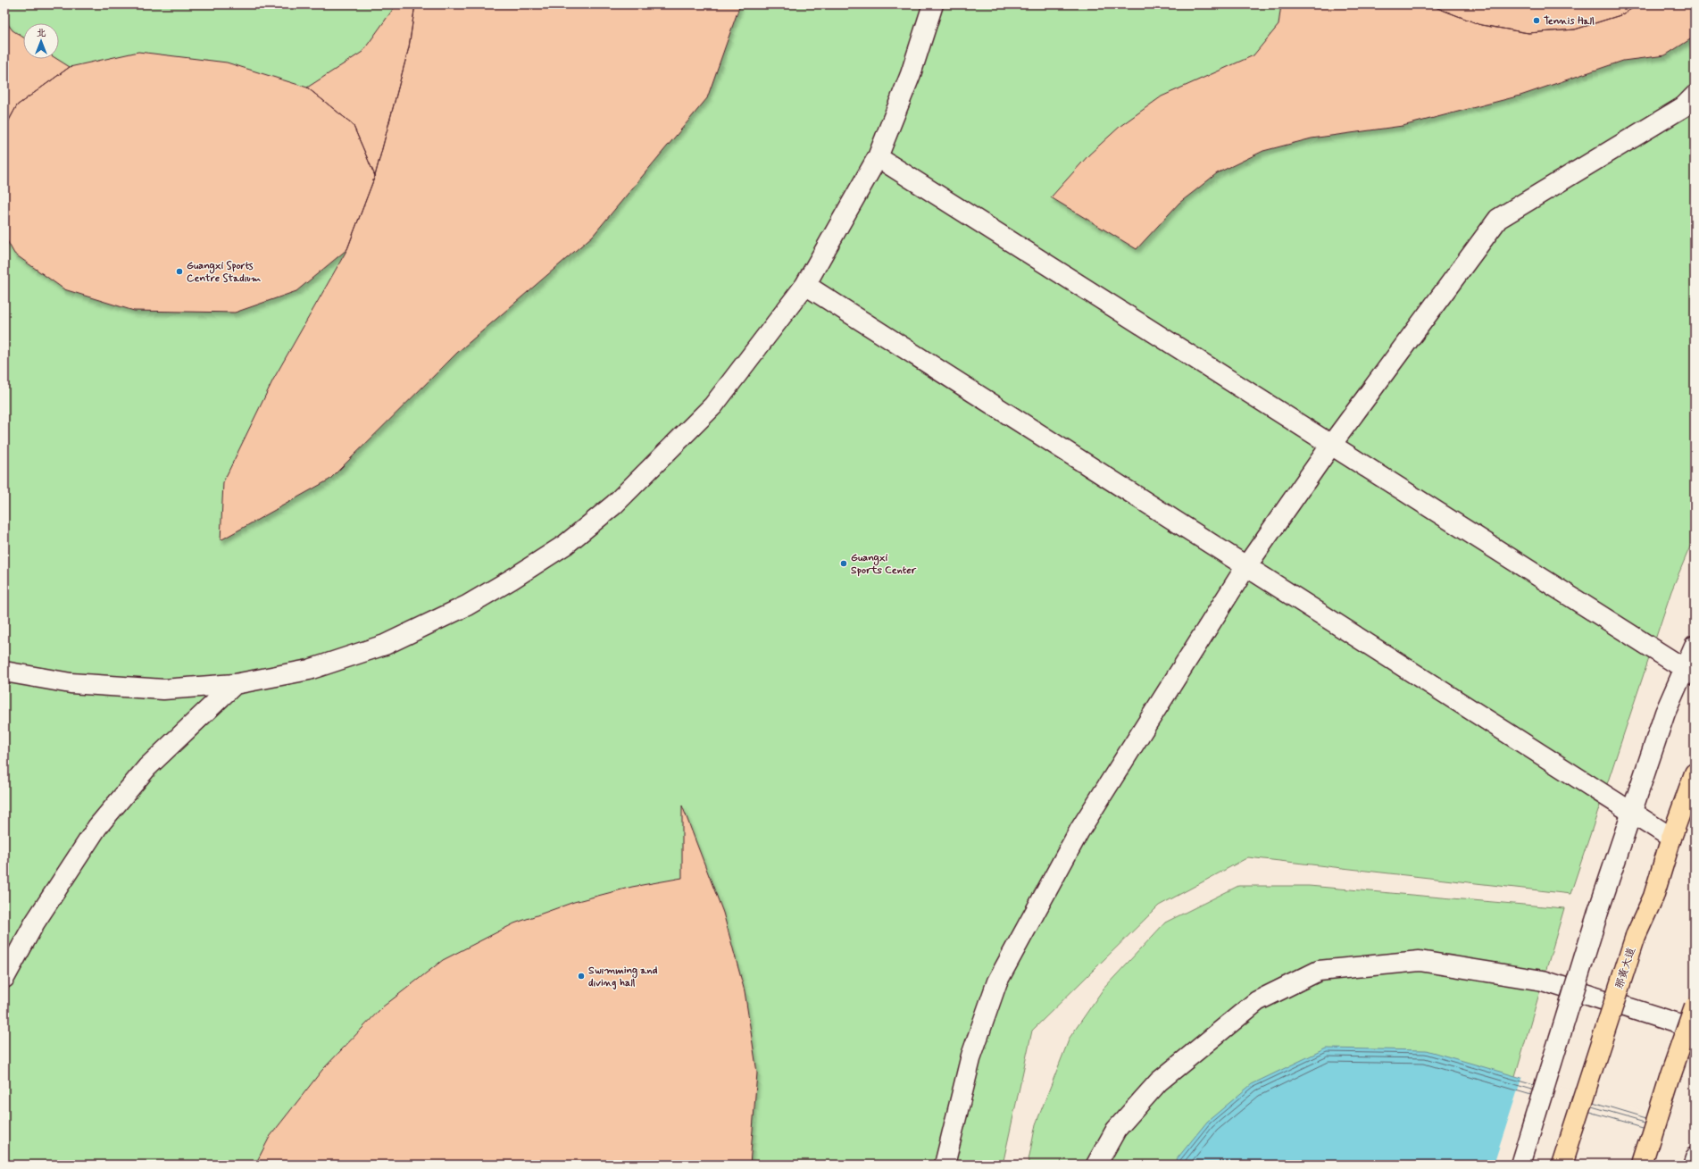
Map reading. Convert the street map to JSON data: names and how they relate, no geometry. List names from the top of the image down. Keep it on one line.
{"streets":{"main road":["那黄大道"]},"places":["Tennis Hall","Guangxi Sports Centre Stadium","Guangxi Sports Center","Swimming and diving hall"],"north":"top"}
